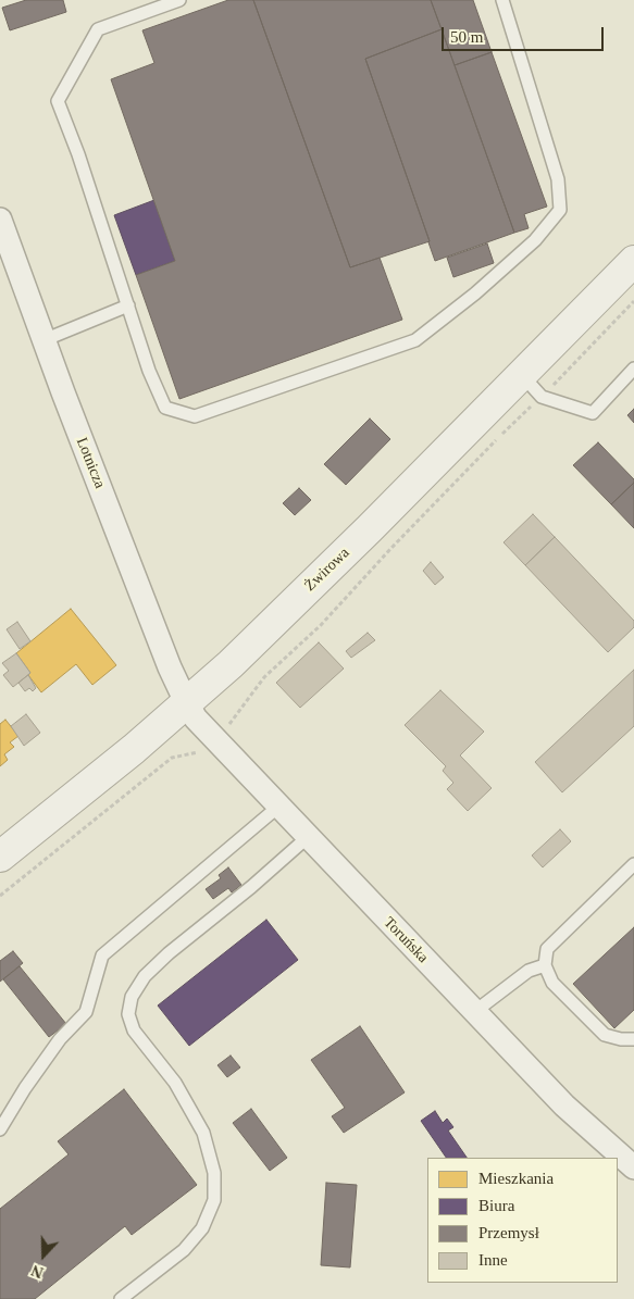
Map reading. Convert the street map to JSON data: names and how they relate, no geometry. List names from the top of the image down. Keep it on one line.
{"streets":{"street":["Lotnicza","Żwirowa","Toruńska"]},"crossings":[["Lotnicza","Żwirowa"],["Lotnicza","Toruńska"],["Żwirowa","Toruńska"]],"legend":["Mieszkania","Biura","Przemysł","Inne"],"scale_bar":"50 m","north":"bottom"}
